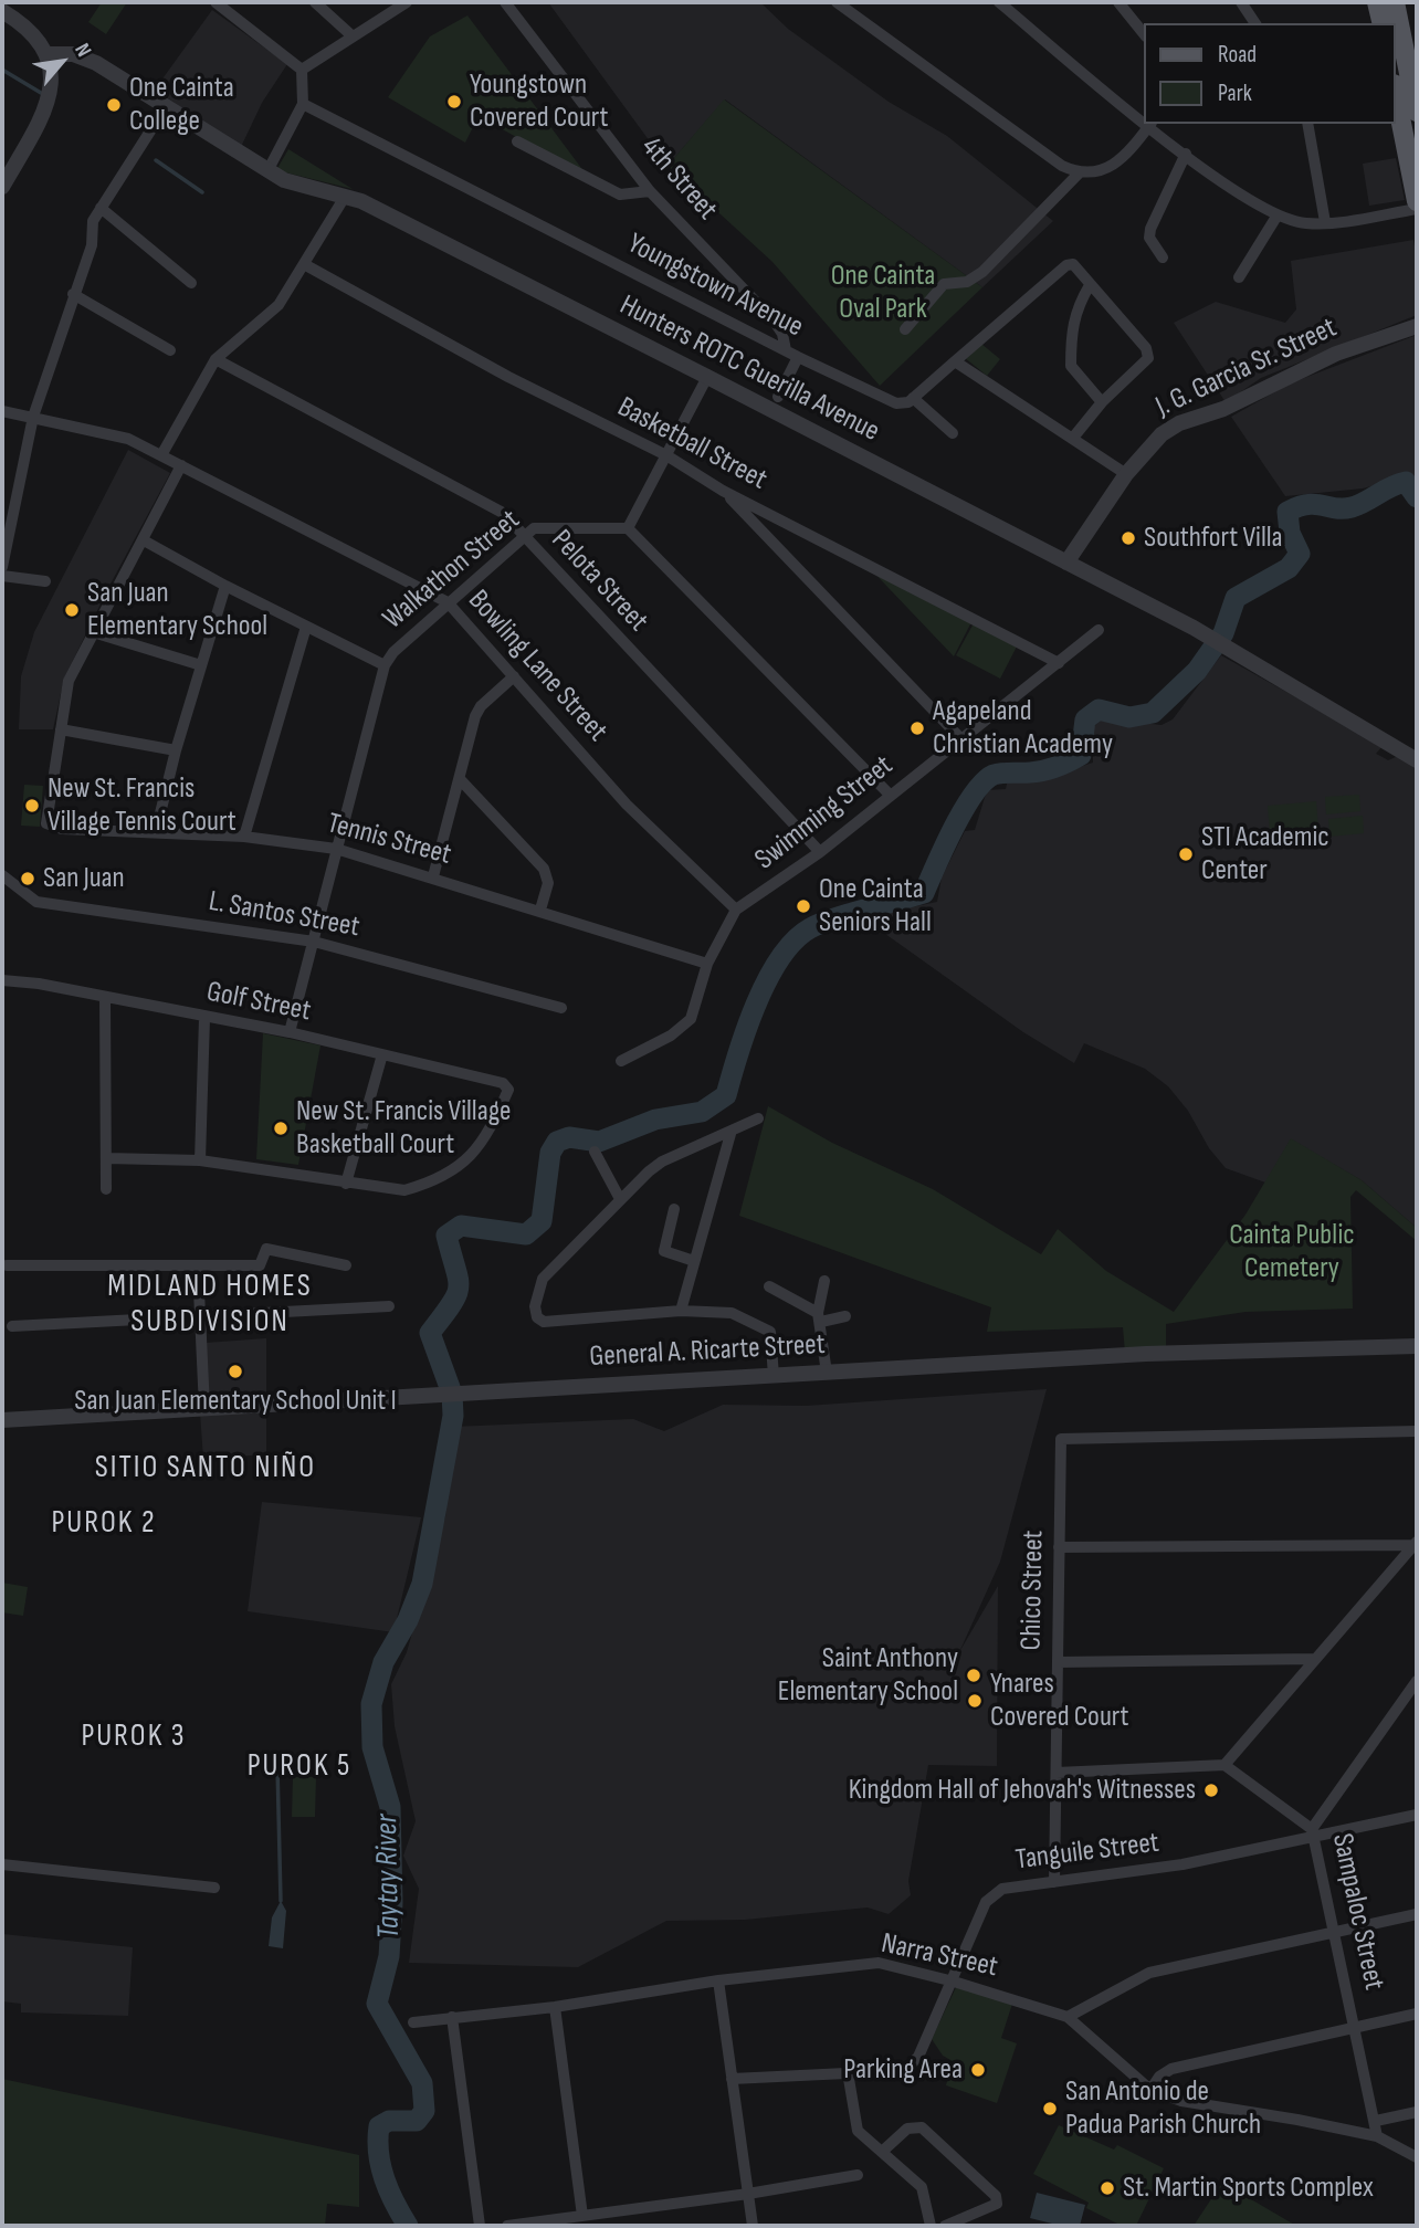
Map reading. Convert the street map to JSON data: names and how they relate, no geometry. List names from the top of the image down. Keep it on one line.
{"streets":{"street":["4th Street","Youngstown Avenue","J. G. Garcia Sr. Street","Hunters ROTC Guerilla Avenue","Basketball Street","Walkathon Street","Pelota Street","Bowling Lane Street","Swimming Street","Tennis Street","L. Santos Street","Golf Street","General A. Ricarte Street","Chico Street","Tanguile Street","Sampaloc Street","Narra Street"]},"crossings":[["4th Street","Youngstown Avenue"],["J. G. Garcia Sr. Street","Hunters ROTC Guerilla Avenue"],["Basketball Street","Swimming Street"],["Walkathon Street","Pelota Street"],["Walkathon Street","Bowling Lane Street"],["Walkathon Street","Tennis Street"],["Walkathon Street","L. Santos Street"],["Walkathon Street","Golf Street"],["Pelota Street","Swimming Street"],["Bowling Lane Street","Swimming Street"],["Swimming Street","Tennis Street"],["Chico Street","Tanguile Street"],["Tanguile Street","Sampaloc Street"],["Tanguile Street","Narra Street"],["Sampaloc Street","Narra Street"]],"districts":["MIDLAND HOMES SUBDIVISION","SITIO SANTO NIÑO","PUROK 2","PUROK 3","PUROK 5"],"water":["Taytay River"],"parks":["One Cainta Oval Park","Cainta Public Cemetery"],"places":["Youngstown Covered Court","One Cainta College","Southfort Villa","San Juan Elementary School","Agapeland Christian Academy","New St. Francis Village Tennis Court","STI Academic Center","San Juan","One Cainta Seniors Hall","New St. Francis Village Basketball Court","San Juan Elementary School Unit I","Saint Anthony Elementary School","Ynares Covered Court","Kingdom Hall of Jehovah's Witnesses","Parking Area","San Antonio de Padua Parish Church","St. Martin Sports Complex"],"legend":["Road","Park"],"north":"top right"}
